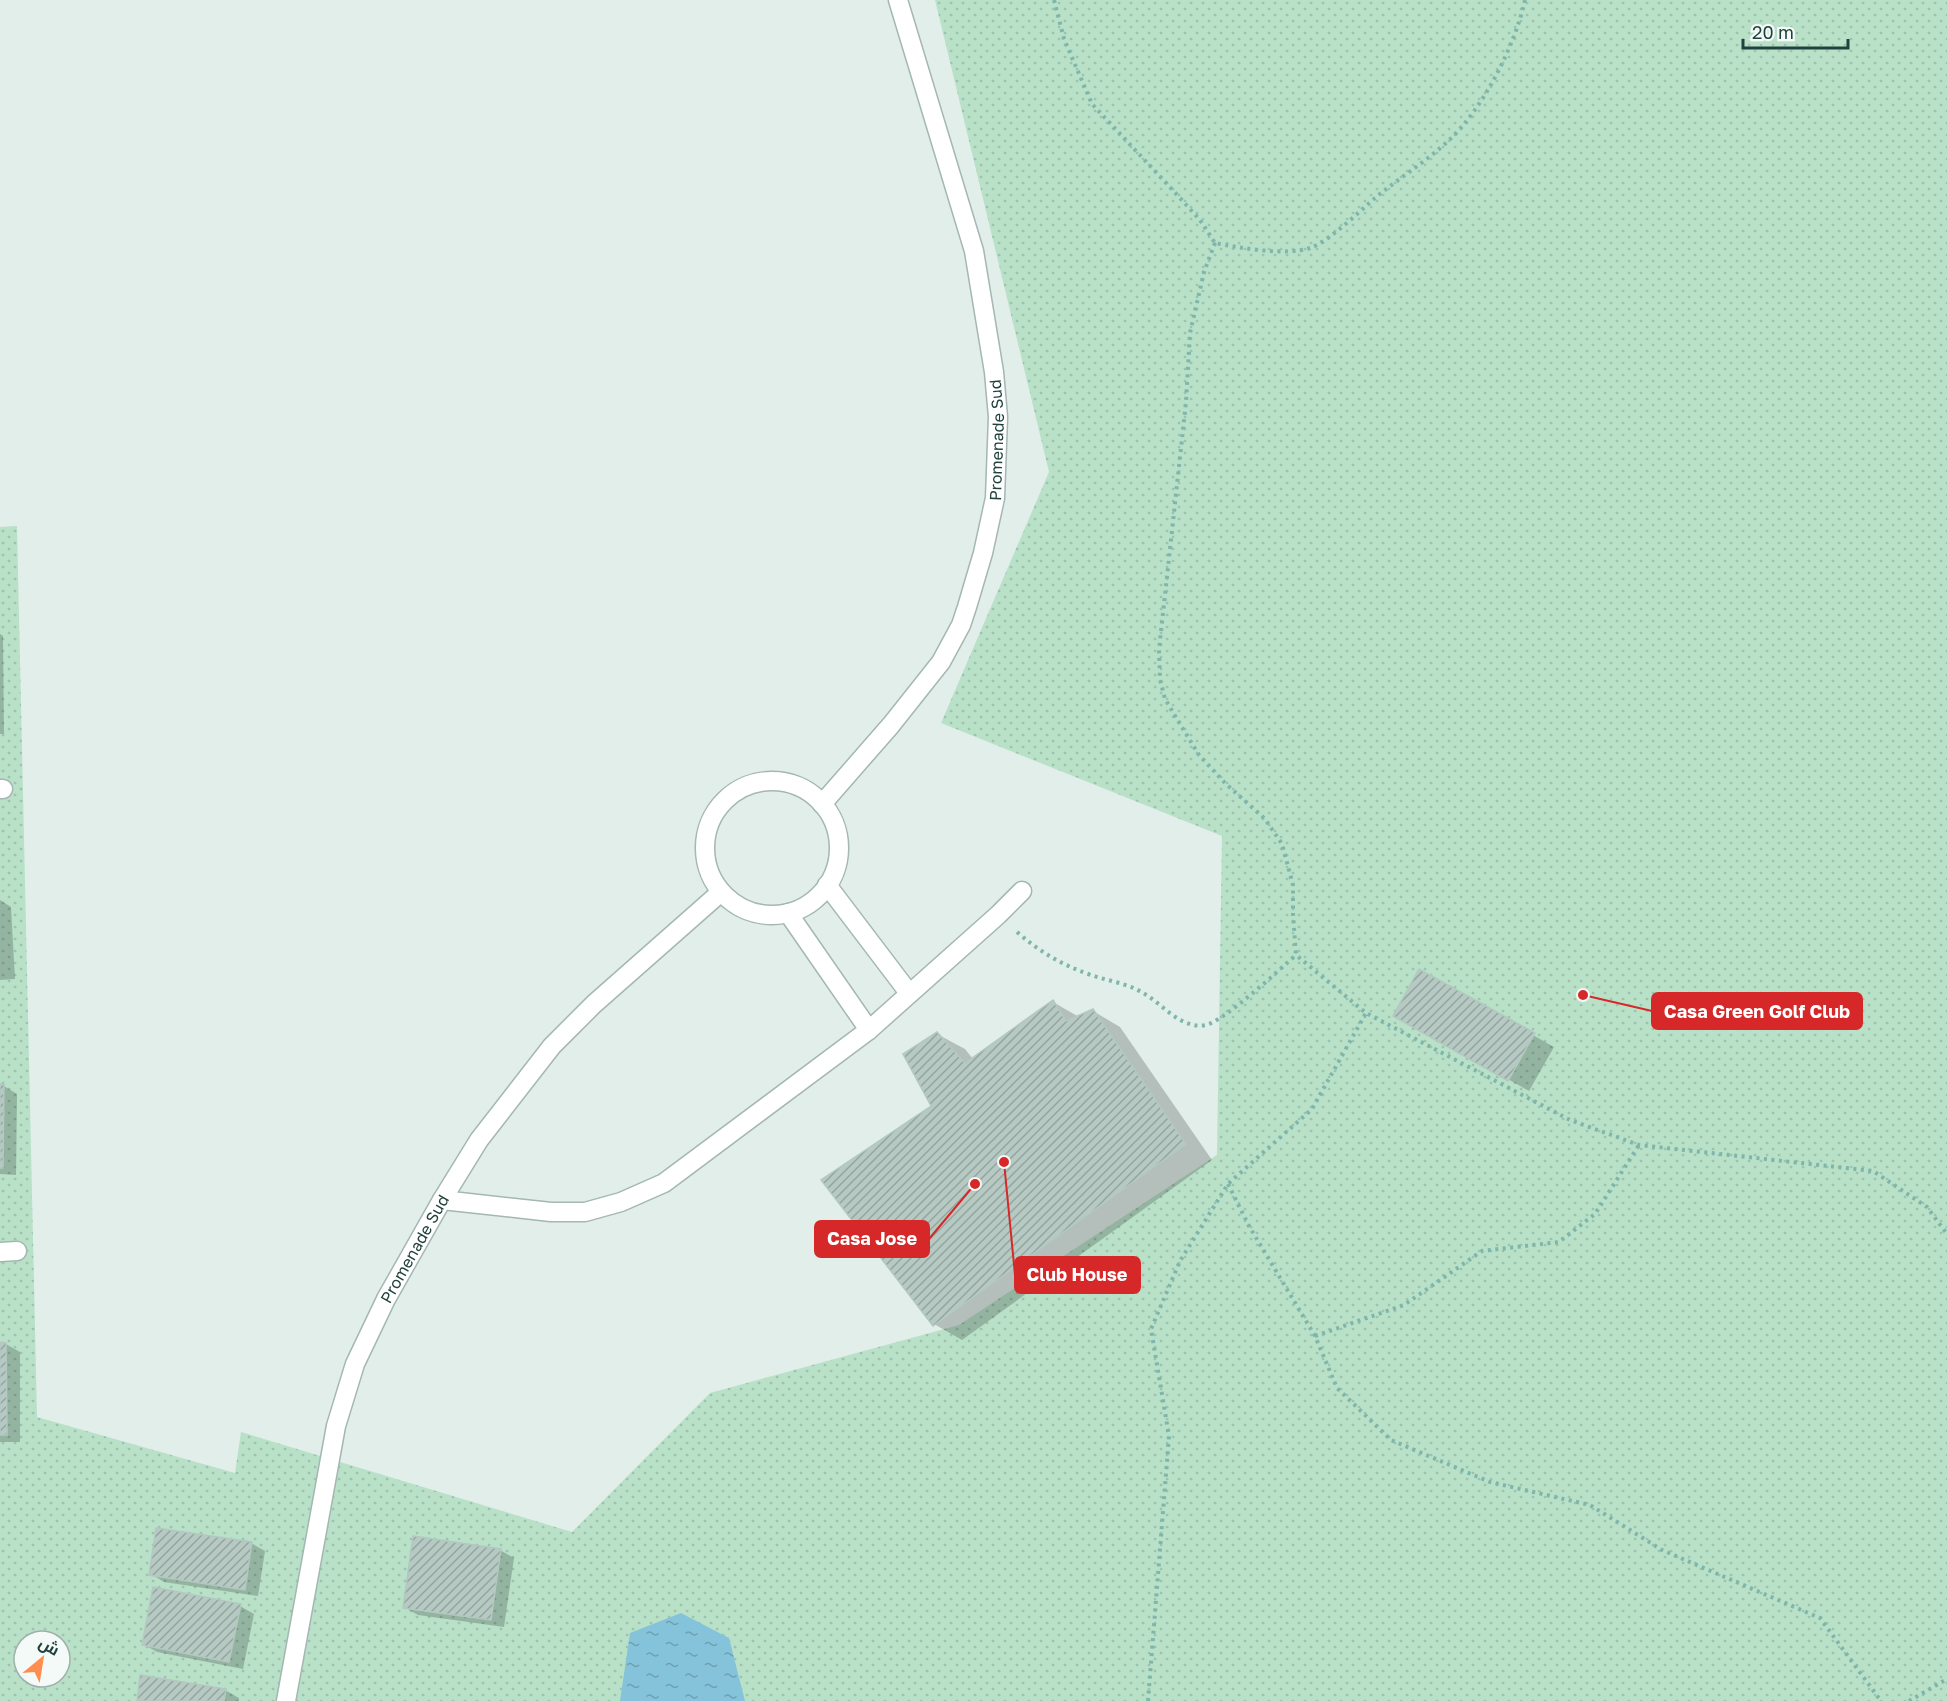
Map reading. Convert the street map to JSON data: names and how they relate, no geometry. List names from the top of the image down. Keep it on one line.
{"streets":{"street":["Promenade Sud"]},"places":["Casa Green Golf Club","Club House","Casa Jose"],"scale_bar":"20 m","north":"top right"}
